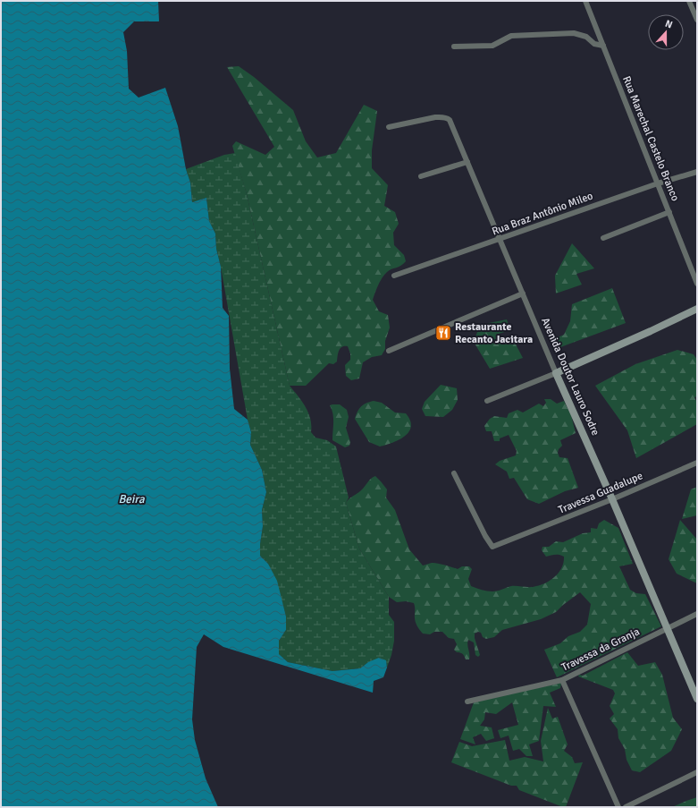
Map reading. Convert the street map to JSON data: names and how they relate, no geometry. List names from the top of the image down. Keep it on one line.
{"streets":{"street":["Rua Marechal Castelo Branco","Rua Braz Antônio Mileo","Avenida Doutor Lauro Sodre","Travessa Guadalupe","Travessa da Granja"]},"crossings":[["Rua Marechal Castelo Branco","Rua Braz Antônio Mileo"],["Rua Braz Antônio Mileo","Avenida Doutor Lauro Sodre"],["Avenida Doutor Lauro Sodre","Travessa Guadalupe"],["Avenida Doutor Lauro Sodre","Travessa da Granja"]],"water":["Beira"],"places":{"restaurant":["Restaurante Recanto Jacitara"]},"north":"top"}
